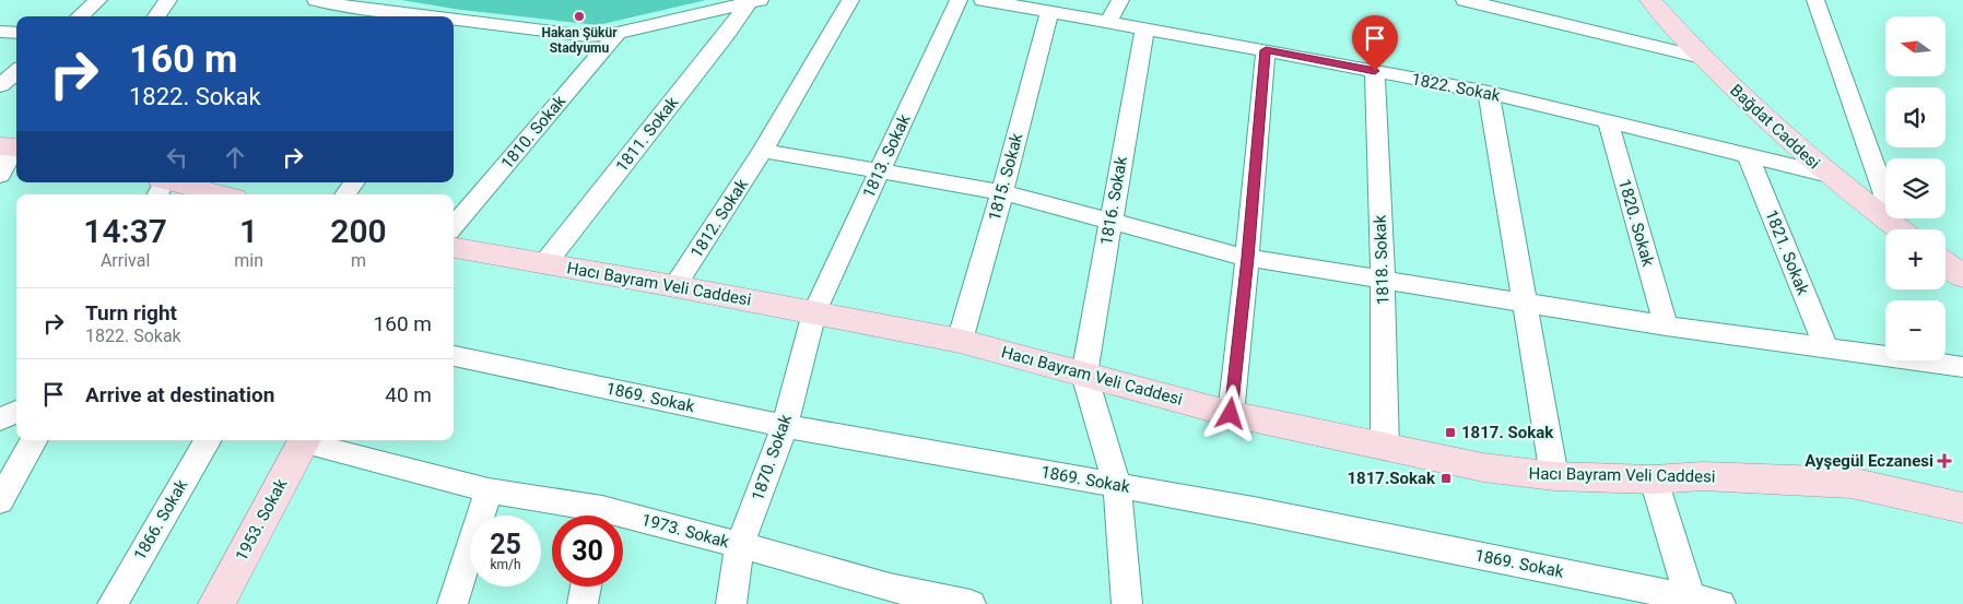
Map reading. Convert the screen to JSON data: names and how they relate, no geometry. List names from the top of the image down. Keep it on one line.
{"streets":{"main road":["Bağdat Caddesi","Hacı Bayram Veli Caddesi","1953. Sokak"],"street":["1822. Sokak","1810. Sokak","1811. Sokak","1813. Sokak","1815. Sokak","1816. Sokak","1812. Sokak","1820. Sokak","1821. Sokak","1818. Sokak","1869. Sokak","1870. Sokak","1866. Sokak","1973. Sokak"]},"crossings":[["1822. Sokak","Bağdat Caddesi"],["1822. Sokak","1815. Sokak"],["1822. Sokak","1816. Sokak"],["1822. Sokak","1820. Sokak"],["1822. Sokak","1821. Sokak"],["1822. Sokak","1818. Sokak"],["1811. Sokak","Hacı Bayram Veli Caddesi"],["1813. Sokak","Hacı Bayram Veli Caddesi"],["1813. Sokak","1870. Sokak"],["1815. Sokak","Hacı Bayram Veli Caddesi"],["1816. Sokak","Hacı Bayram Veli Caddesi"],["1812. Sokak","Hacı Bayram Veli Caddesi"],["1818. Sokak","Hacı Bayram Veli Caddesi"],["Hacı Bayram Veli Caddesi","1870. Sokak"],["1869. Sokak","1870. Sokak"],["1870. Sokak","1973. Sokak"]],"places":{"other":["Hakan Şükür Stadyumu"],"transit":["1817. Sokak","1817.Sokak"],"health":["Ayşegül Eczanesi"]},"north":"left","page":{"map_buttons":["+","−"],"turn":["160 m","1822. Sokak"],"eta":["14:37","Arrival","1","min","200","m"],"list":[{"name":"Turn right","note":"1822. Sokak","value":"160 m"},{"name":"Arrive at destination","value":"40 m"}],"speed":"25 km/h","limit":"30"}}
